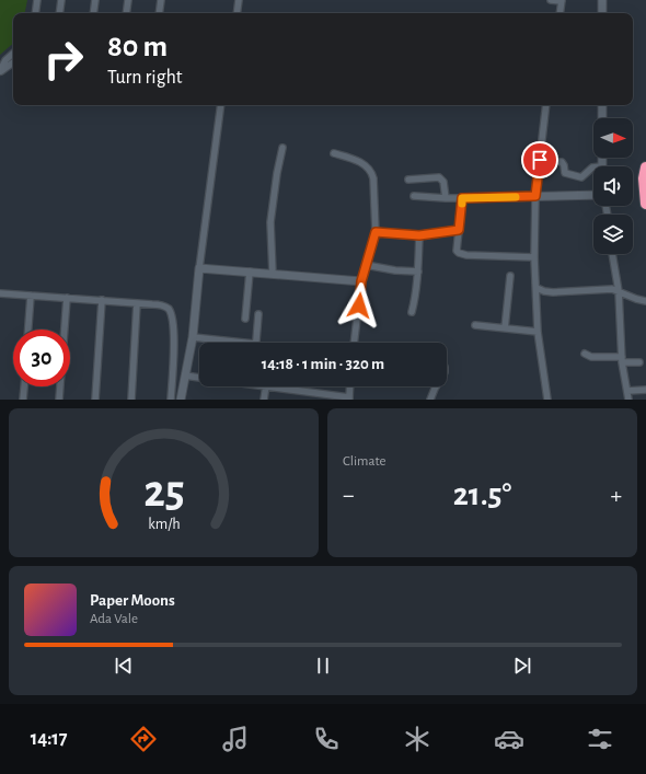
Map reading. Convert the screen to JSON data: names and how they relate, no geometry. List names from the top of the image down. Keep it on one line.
{"north":"right","page":{"turn":["80 m","Turn right"],"limit":"30","trip":"14:18 · 1 min · 320 m","tile":"Climate","heat":["−","21.5°","+"],"song":["Paper Moons","Ada Vale"],"tabs":"14:17","gauge":["25","km/h"]}}
